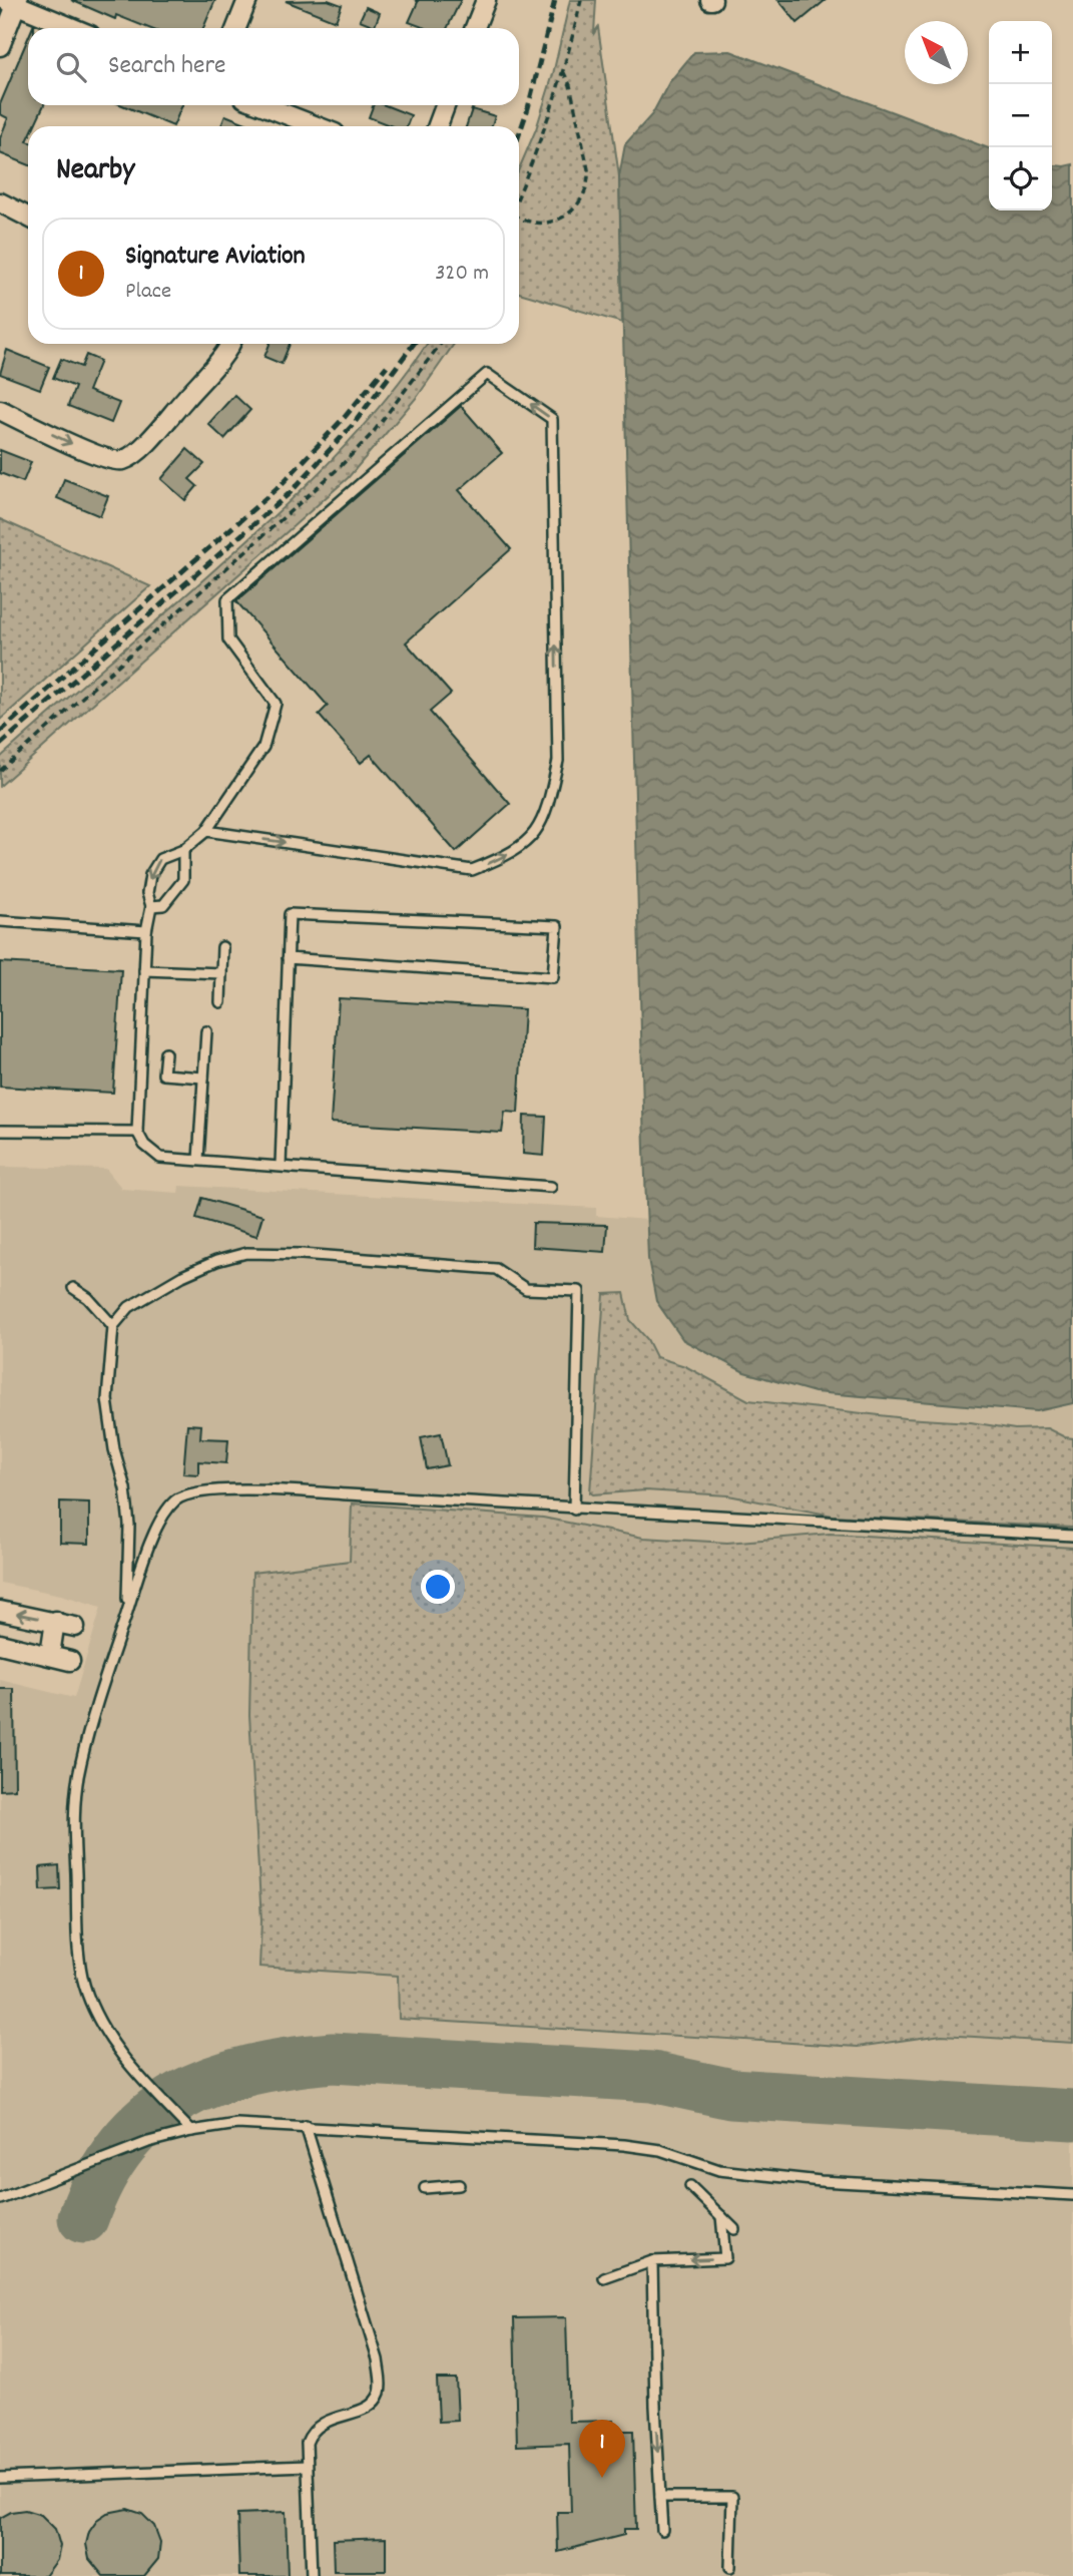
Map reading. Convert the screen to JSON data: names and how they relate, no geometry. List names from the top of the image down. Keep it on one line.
{"north":"top left","page":{"map_buttons":["+","−"],"search":"Search here","heading":"Nearby","list":[{"mark":"1","name":"Signature Aviation","note":"Place","value":"320 m"}],"pins":"1"}}
